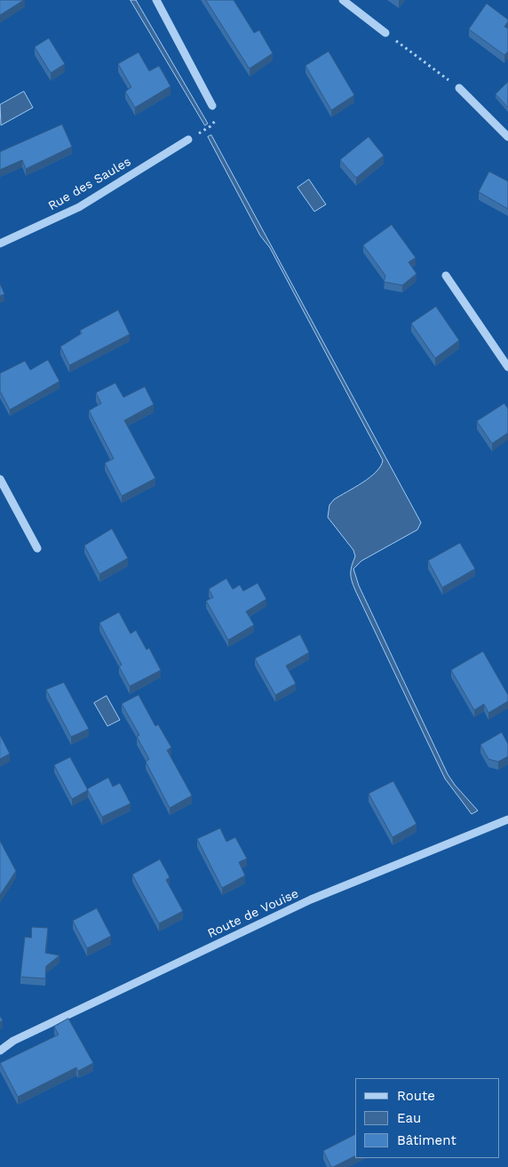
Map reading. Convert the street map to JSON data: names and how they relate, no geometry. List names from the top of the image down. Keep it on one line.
{"streets":{"street":["Rue des Saules","Route de Vouise"]},"legend":["Route","Eau","Bâtiment"]}
